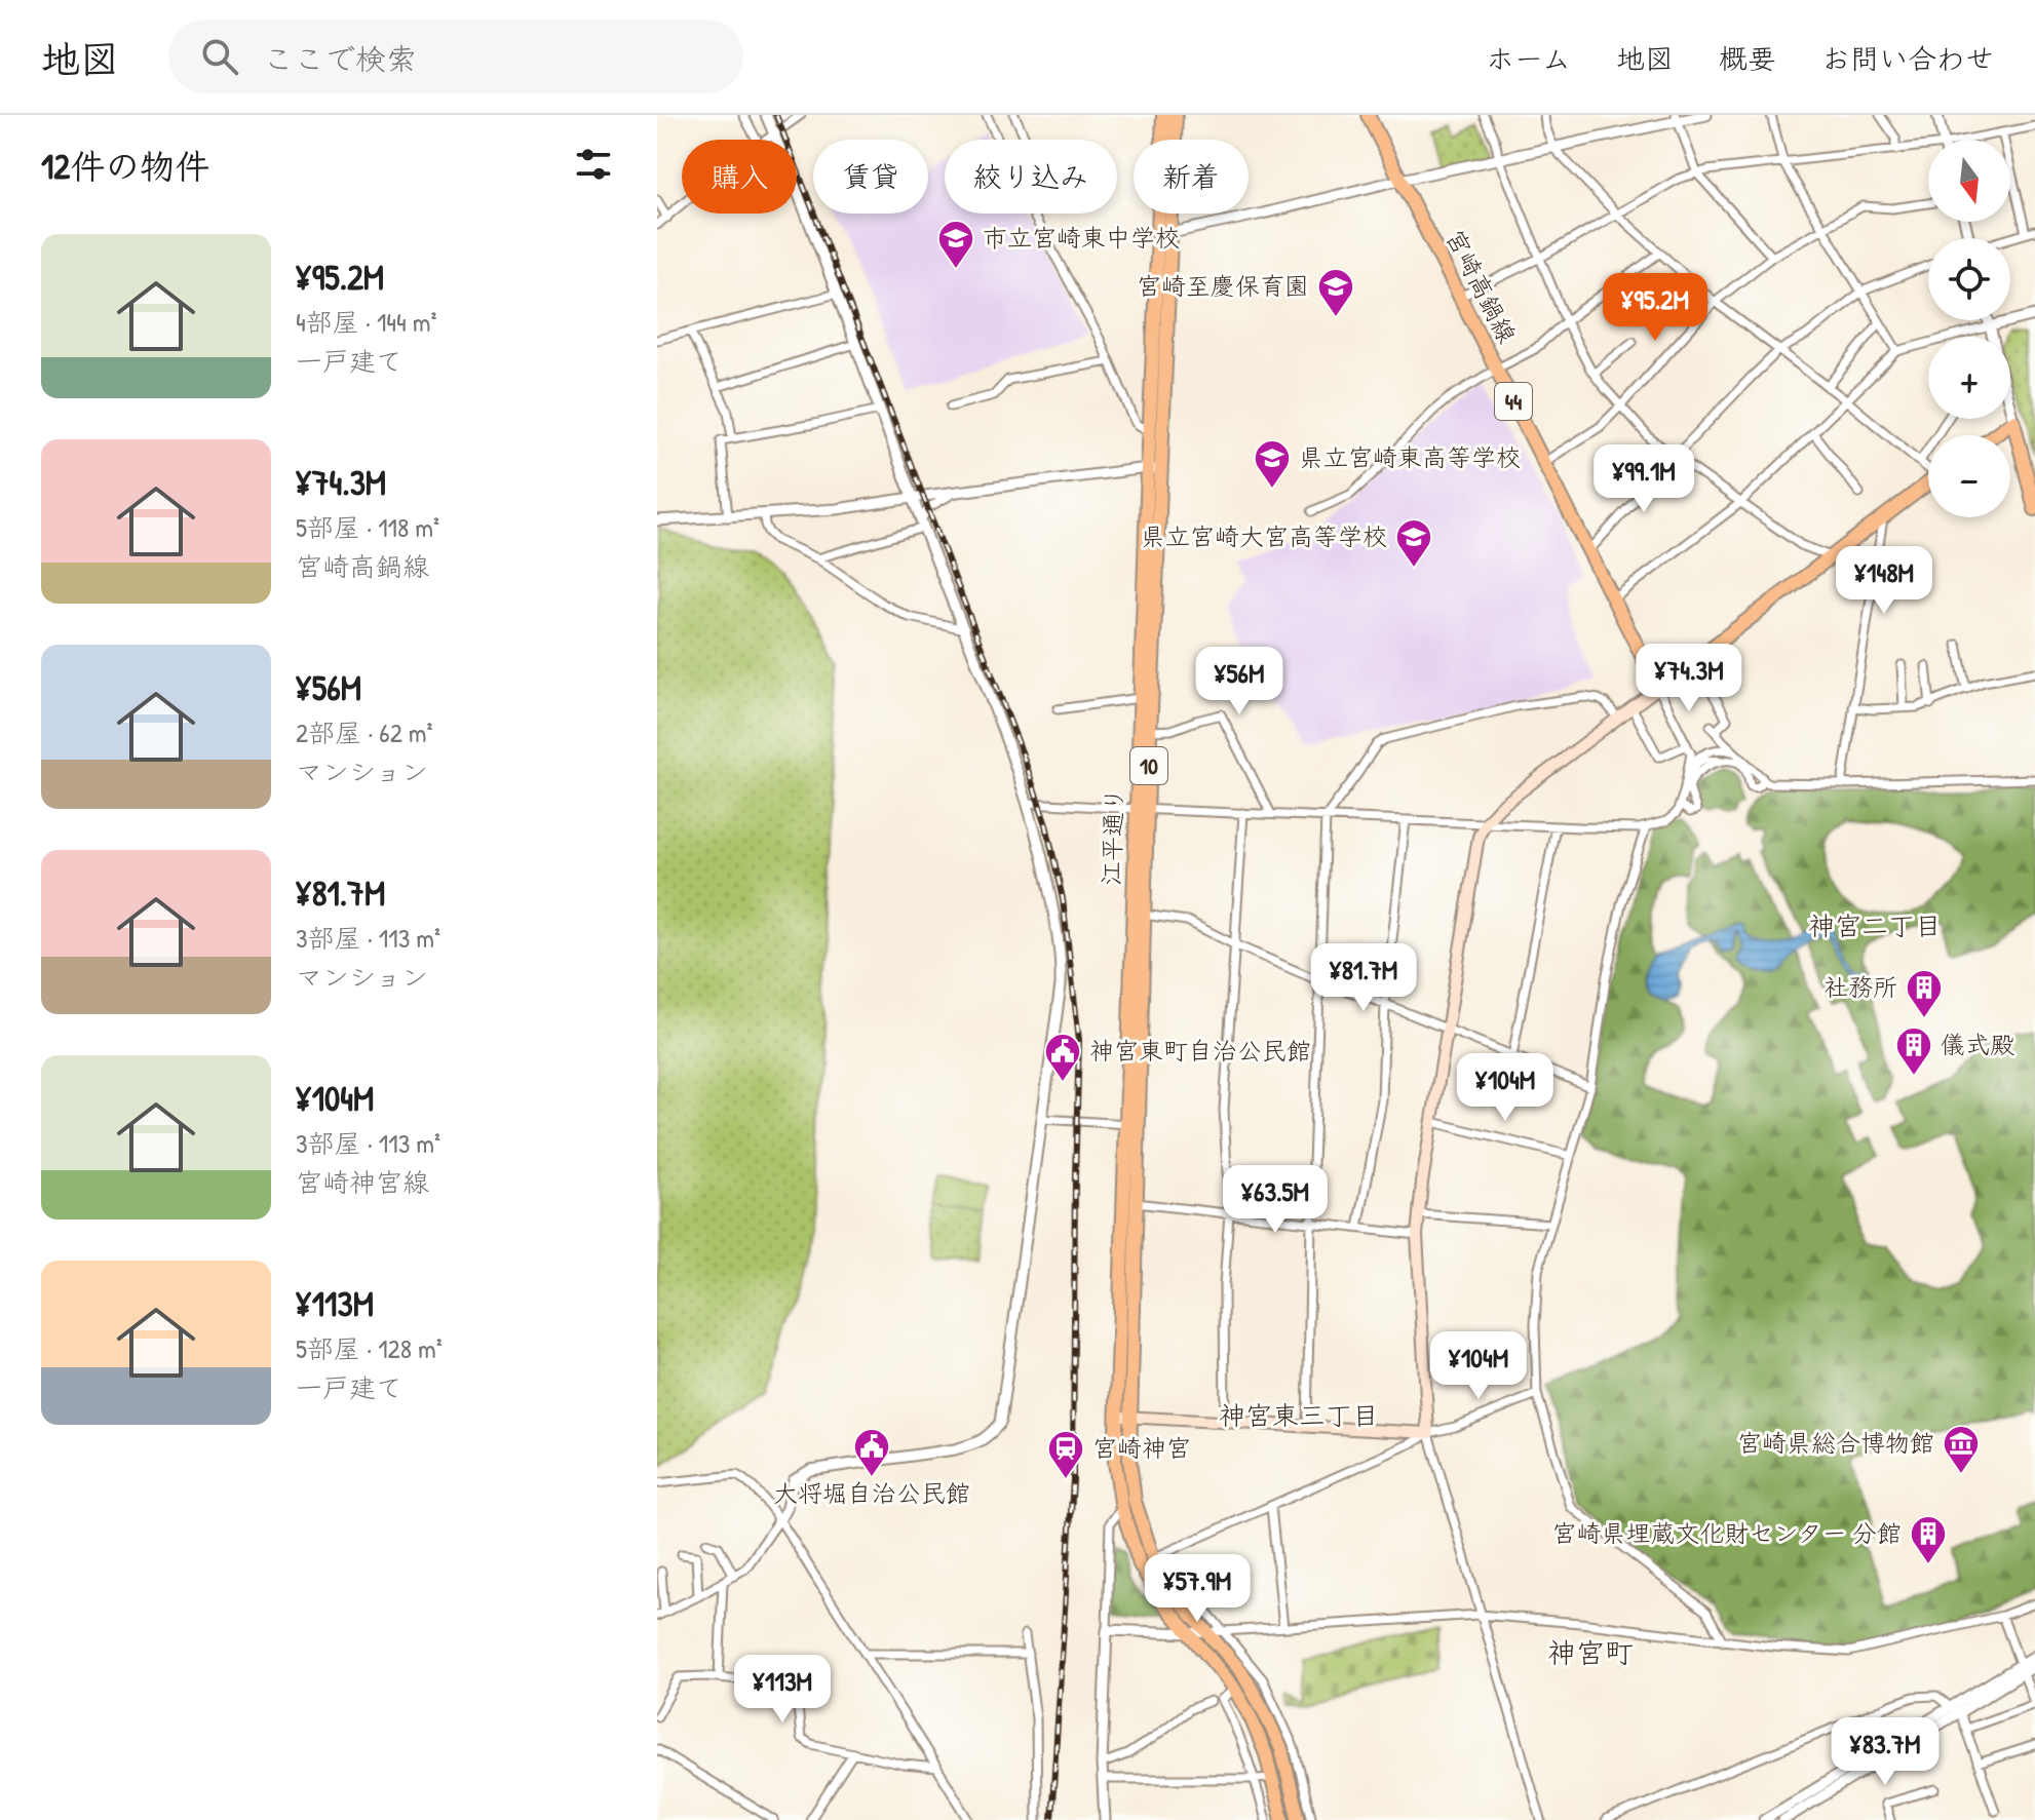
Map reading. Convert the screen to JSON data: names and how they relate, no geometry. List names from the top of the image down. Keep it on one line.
{"streets":{"main road":["宮崎高鍋線","44","10","江平通り"]},"crossings":[["10","江平通り"]],"districts":["神宮二丁目","神宮東三丁目","神宮町"],"places":{"school or university":["市立宮崎東中学校","宮崎至慶保育園","県立宮崎東高等学校","県立宮崎大宮高等学校"],"building":["社務所","儀式殿","宮崎県埋蔵文化財センター 分館"],"public building":["神宮東町自治公民館","大将堀自治公民館"],"museum":["宮崎県総合博物館"],"station":["宮崎神宮"]},"north":"bottom","page":{"header":"地図","search":"ここで検索","nav":["ホーム","地図","概要","お問い合わせ"],"heading":"12件の物件","map_buttons":["+","−"],"chip":["購入","賃貸","絞り込み","新着"],"list":[{"name":"¥95.2M","note":"4部屋 · 144 m² · 一戸建て"},{"name":"¥74.3M","note":"5部屋 · 118 m² · 宮崎高鍋線"},{"name":"¥56M","note":"2部屋 · 62 m² · マンション"},{"name":"¥81.7M","note":"3部屋 · 113 m² · マンション"},{"name":"¥104M","note":"3部屋 · 113 m² · 宮崎神宮線"},{"name":"¥113M","note":"5部屋 · 128 m² · 一戸建て"}],"price":["¥95.2M","¥99.1M","¥148M","¥74.3M","¥56M","¥81.7M","¥104M","¥63.5M","¥104M","¥57.9M","¥113M","¥83.7M"]}}
